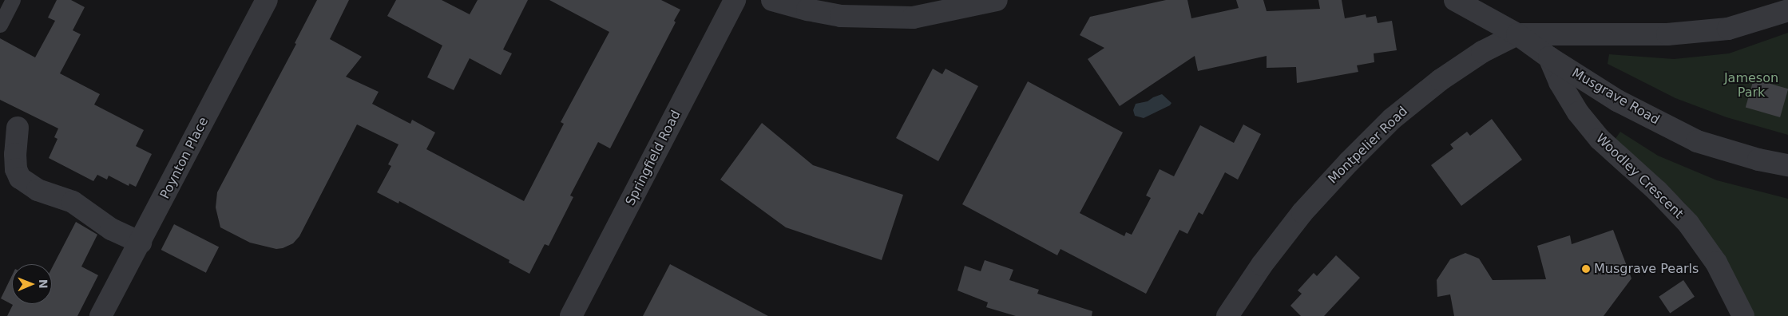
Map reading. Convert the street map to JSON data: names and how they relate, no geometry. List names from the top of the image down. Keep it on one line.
{"streets":{"street":["Musgrave Road","Montpelier Road","Poynton Place","Springfield Road","Woodley Crescent"]},"crossings":[["Musgrave Road","Montpelier Road"],["Musgrave Road","Woodley Crescent"]],"parks":["Jameson Park"],"places":["Musgrave Pearls"],"north":"right"}
